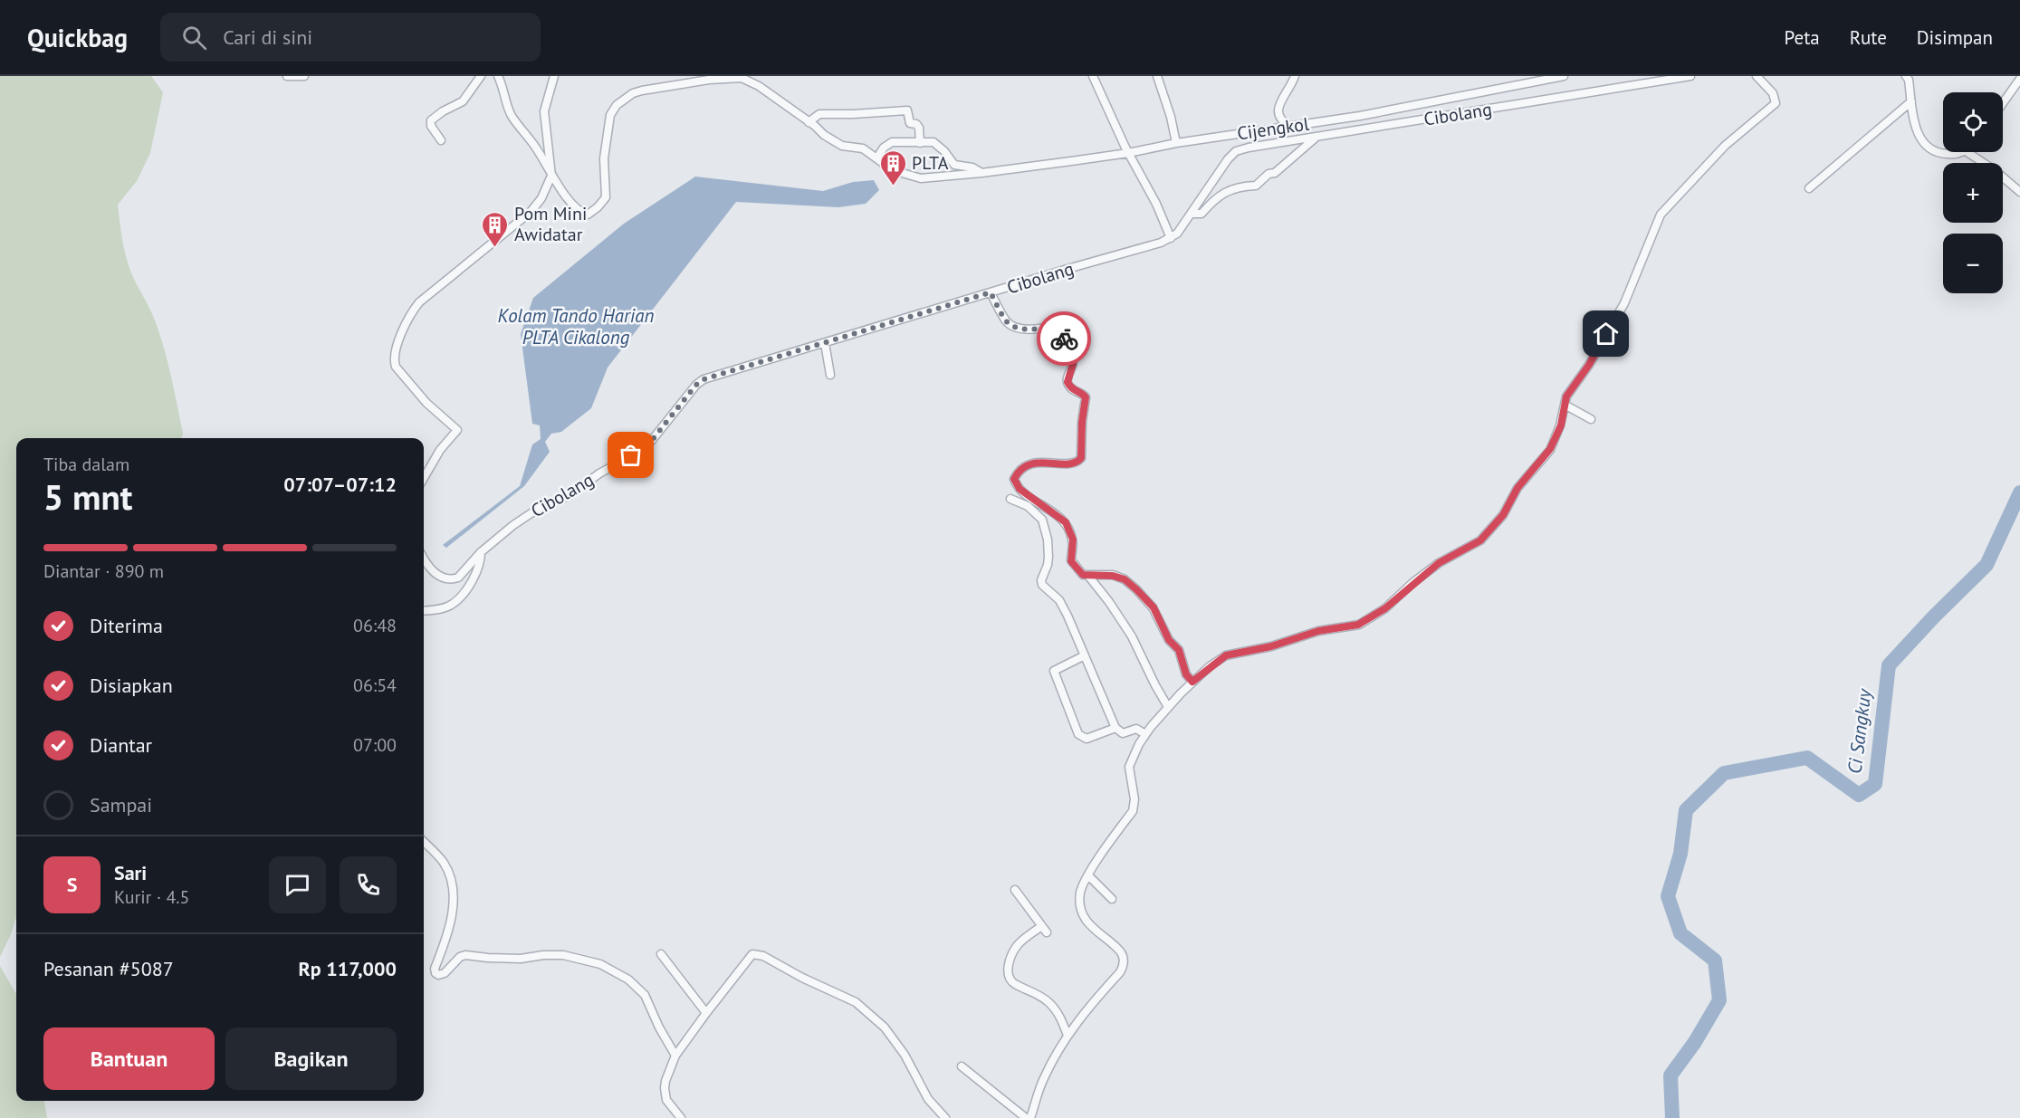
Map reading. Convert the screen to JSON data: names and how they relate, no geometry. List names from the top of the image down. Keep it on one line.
{"streets":{"street":["Cibolang","Cijengkol"]},"water":["Kolam Tando Harian PLTA Cikalong","Ci Sangkuy"],"places":{"building":["PLTA","Pom Mini Awidatar"]},"page":{"header":"Quickbag","search":"Cari di sini","nav":["Peta","Rute","Disimpan"],"map_buttons":["+","−"],"heading":["5 mnt","Tiba dalam","07:07–07:12"],"panel":["Sari","Kurir · 4.5","Pesanan #5087","Rp 117,000"],"bar":"Diantar · 890 m","list":[["Diterima","06:48"],["Disiapkan","06:54"],["Diantar","07:00"],"Sampai"],"round":"S","buttons":["Bantuan","Bagikan"]}}
